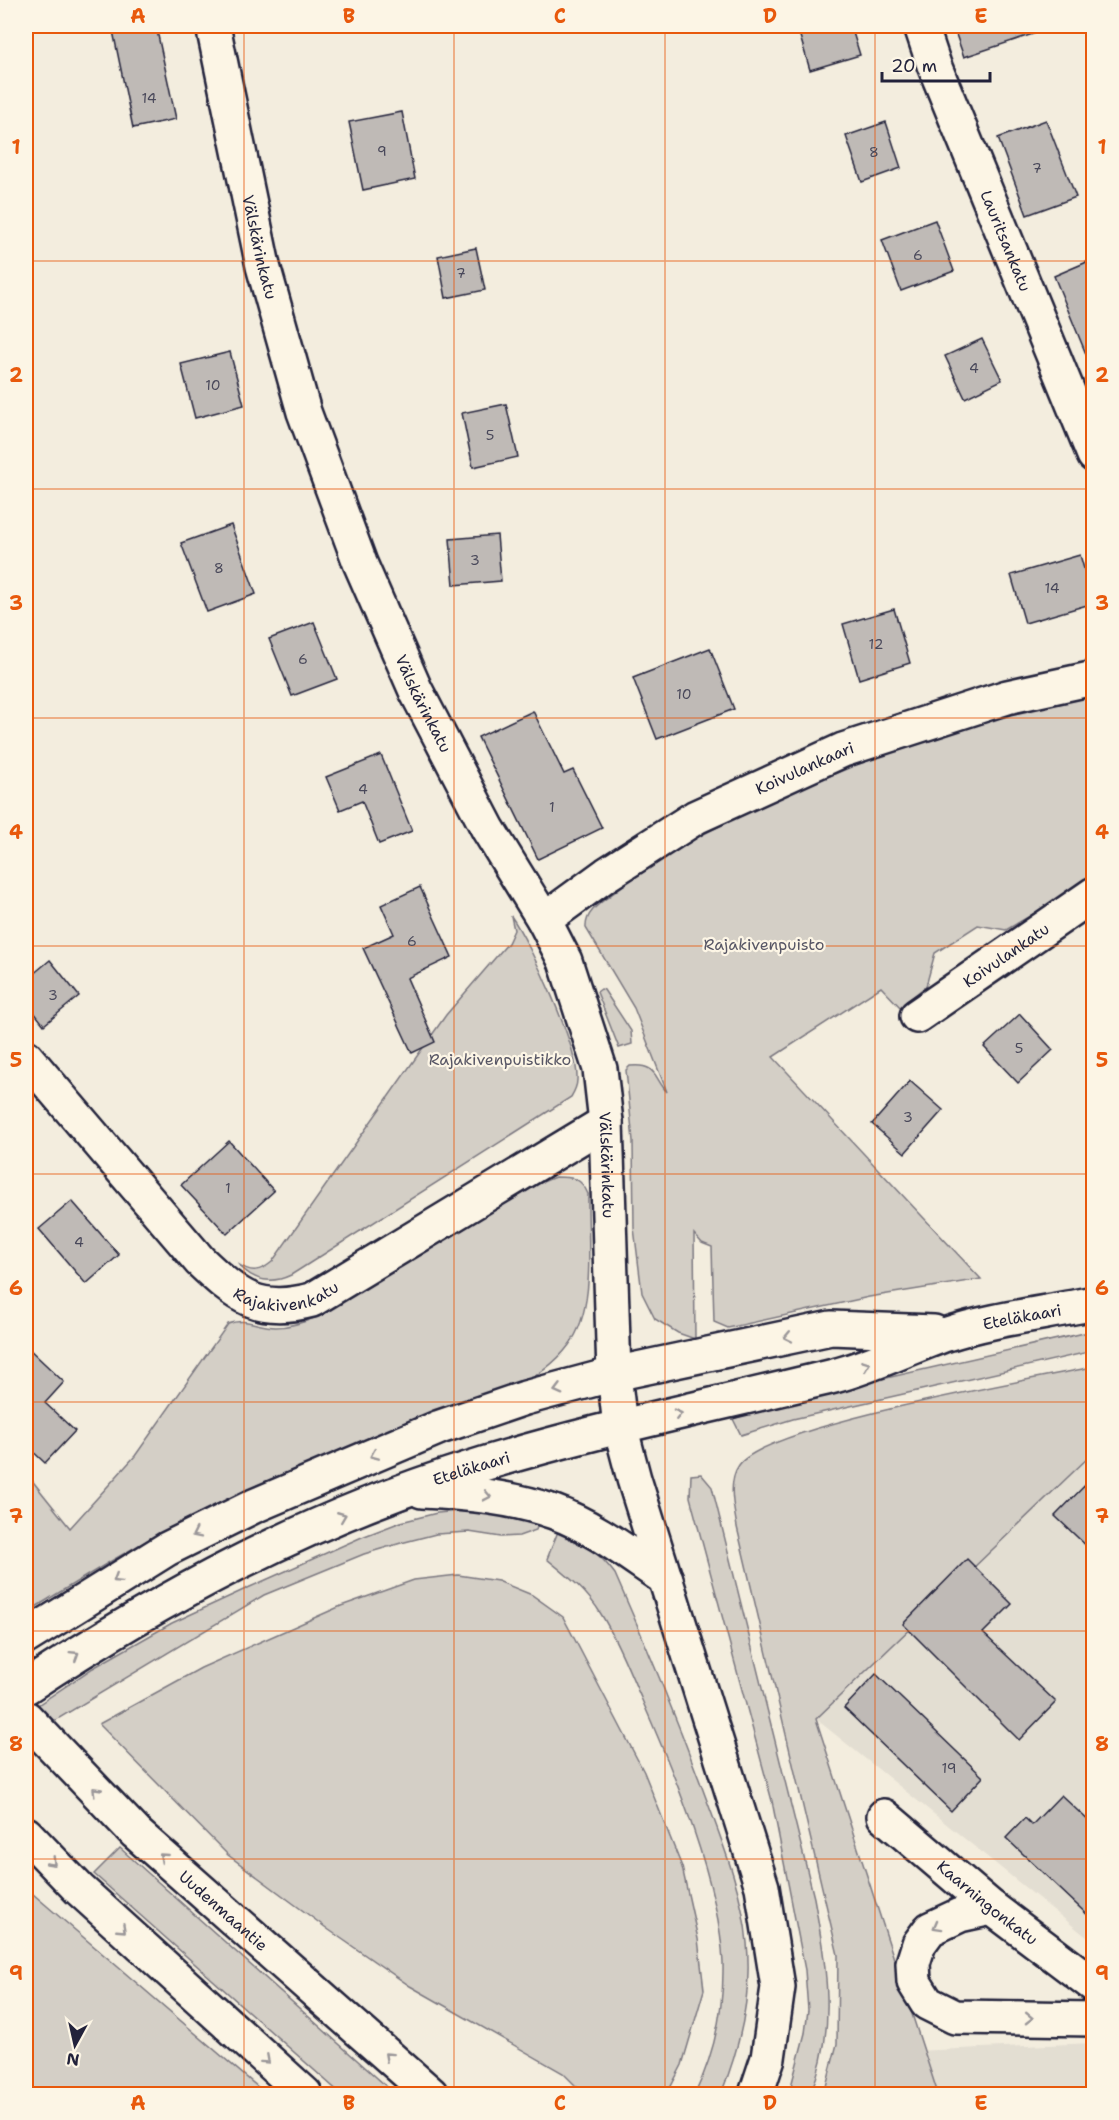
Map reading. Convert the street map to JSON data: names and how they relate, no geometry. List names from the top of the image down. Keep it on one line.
{"streets":{"main road":["Lauritsankatu","Välskärinkatu","Koivulankaari","Koivulankatu","Rajakivenkatu","Eteläkaari","Kaarningonkatu","Uudenmaantie"]},"crossings":[["Välskärinkatu","Koivulankaari"],["Välskärinkatu","Rajakivenkatu"],["Välskärinkatu","Eteläkaari"]],"parks":["Rajakivenpuisto","Rajakivenpuistikko"],"house_numbers":["14","9","8","7","6","7","4","10","5","3","8","14","12","6","10","4","1","6","3","5","3","1","4","19"],"scale_bar":"20 m","north":"bottom","grid":{"columns":["A","B","C","D","E"],"rows":["1","2","3","4","5","6","7","8","9"]}}
